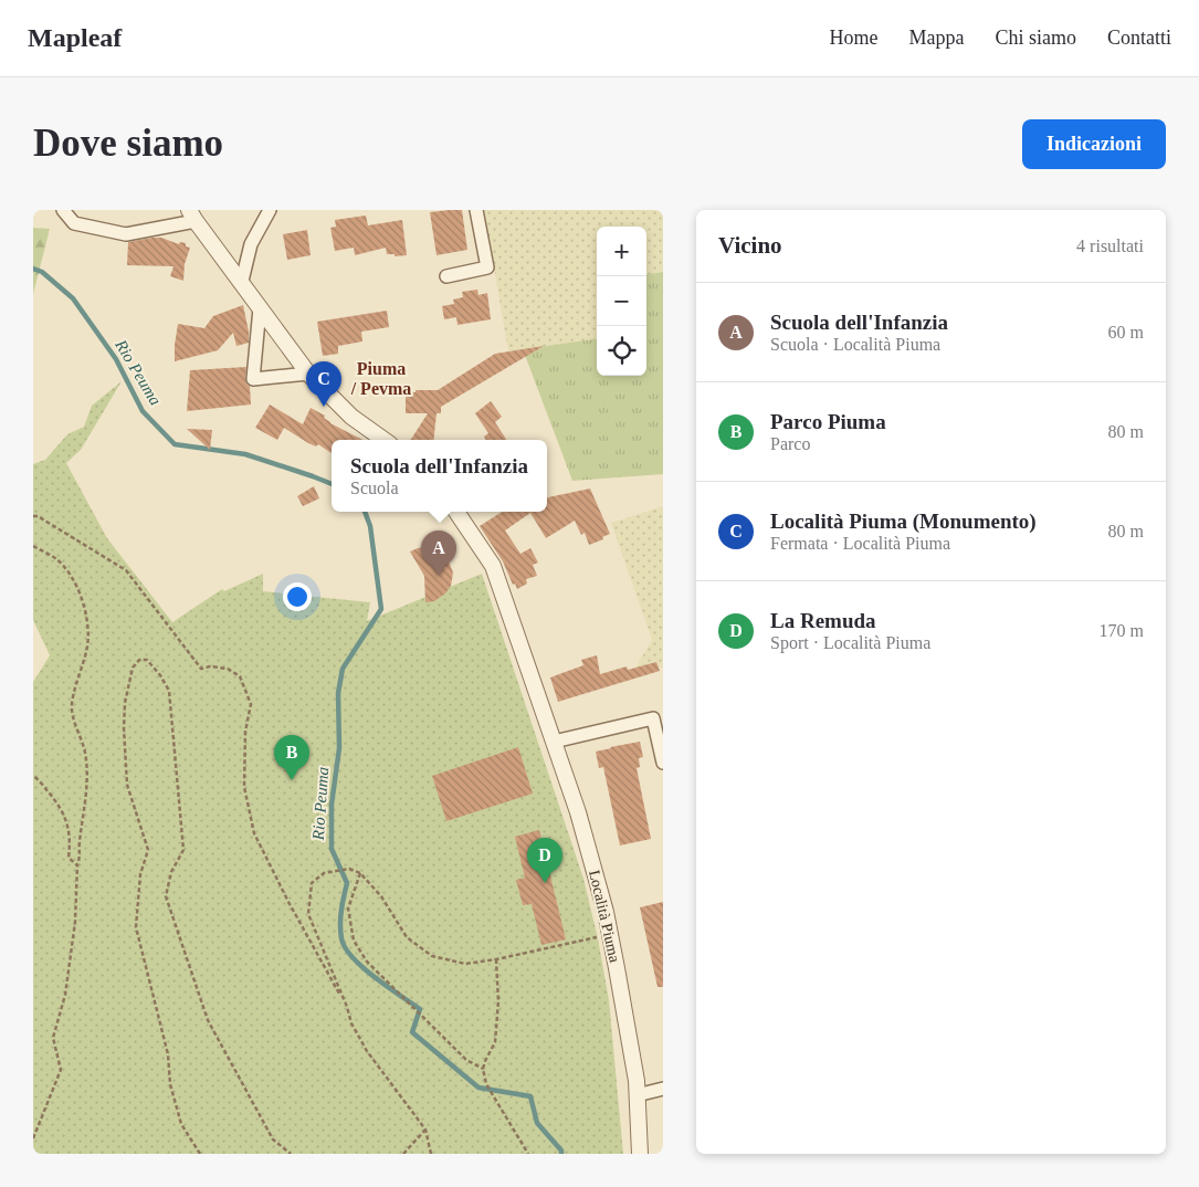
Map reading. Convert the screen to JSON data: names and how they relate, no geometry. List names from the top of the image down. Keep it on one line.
{"streets":{"street":["Località Piuma"]},"districts":["Piuma / Pevma"],"water":["Rio Peuma"],"page":{"header":"Mapleaf","nav":["Home","Mappa","Chi siamo","Contatti"],"buttons":"Indicazioni","title":"Dove siamo","heading":["Vicino","4 risultati"],"map_buttons":["+","−"],"list":[{"mark":"A","name":"Scuola dell'Infanzia","note":"Scuola · Località Piuma","value":"60 m"},{"mark":"B","name":"Parco Piuma","note":"Parco","value":"80 m"},{"mark":"C","name":"Località Piuma (Monumento)","note":"Fermata · Località Piuma","value":"80 m"},{"mark":"D","name":"La Remuda","note":"Sport · Località Piuma","value":"170 m"}],"pins":["C","A","B","D"],"popup":["Scuola dell'Infanzia","Scuola"]}}
